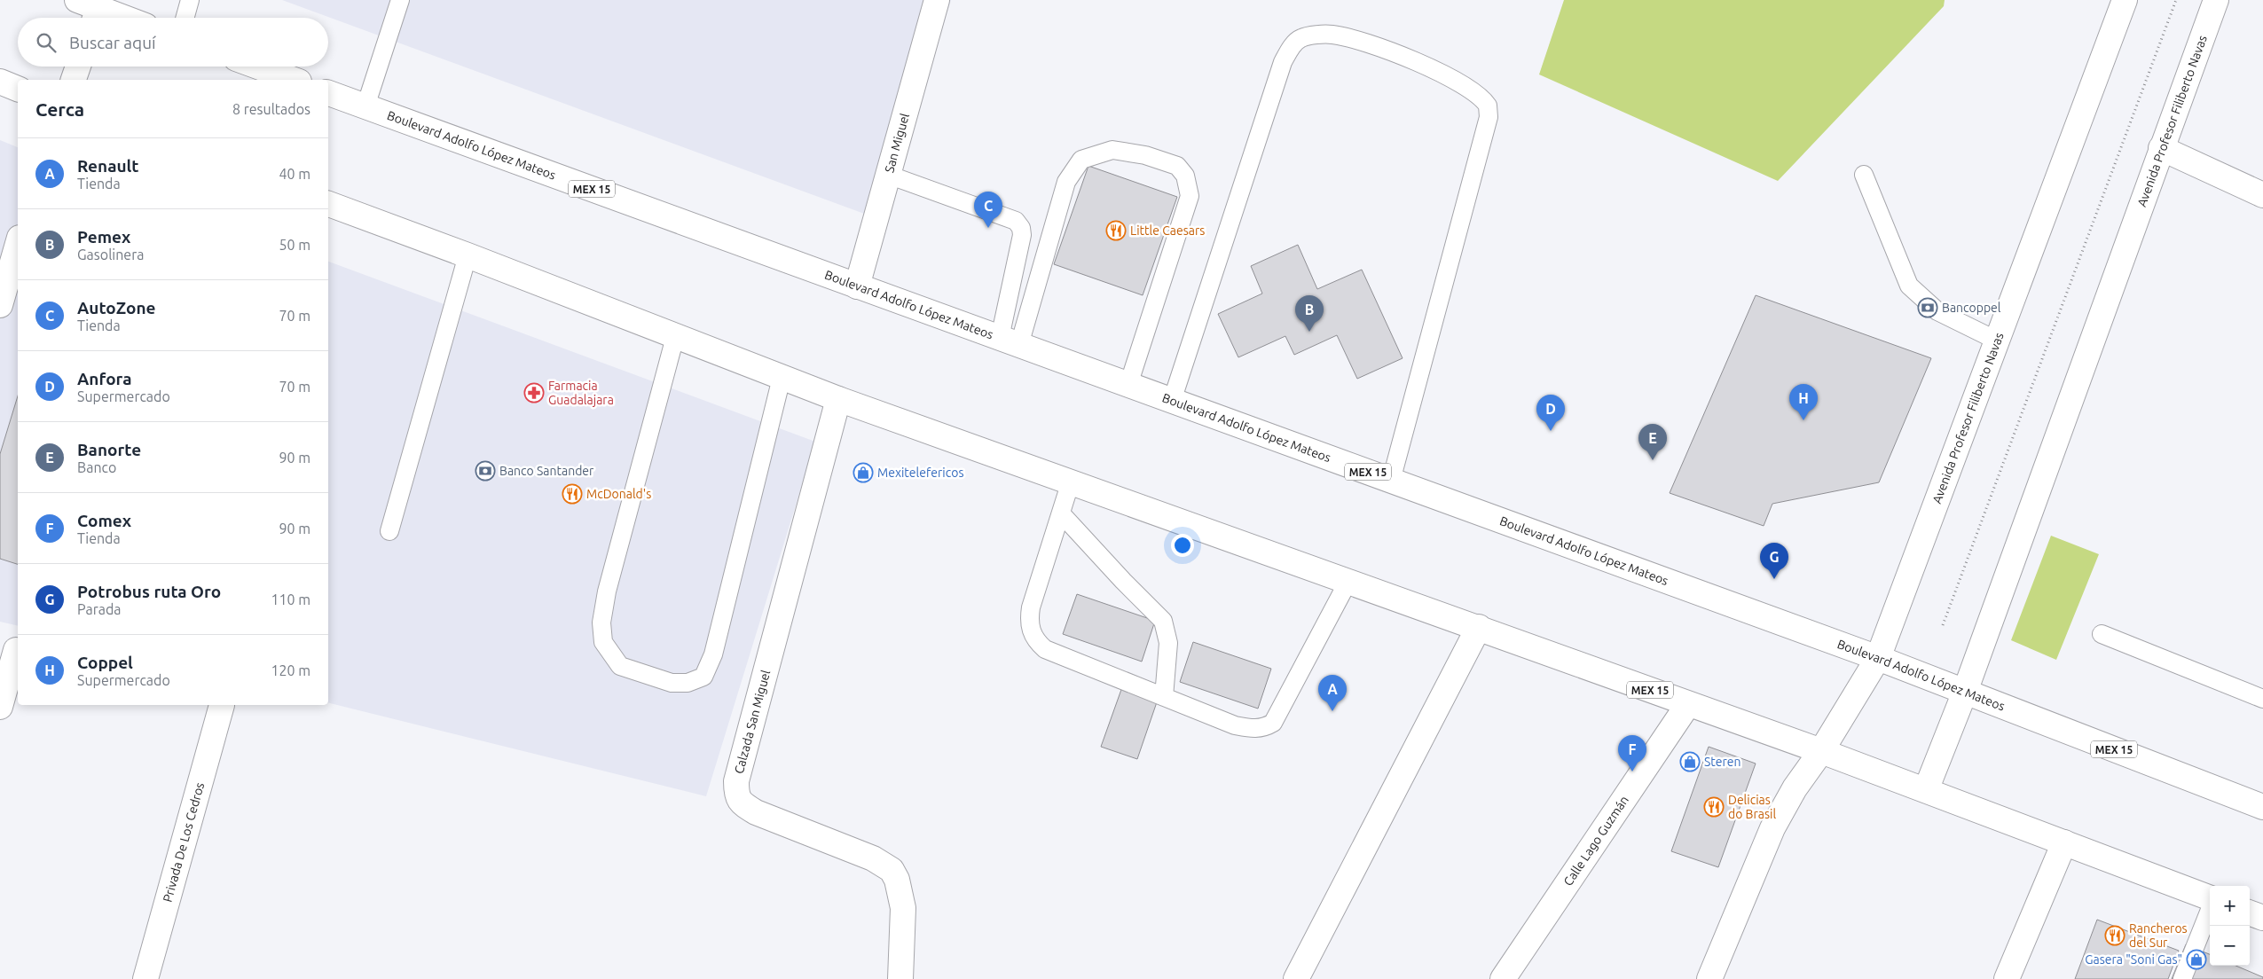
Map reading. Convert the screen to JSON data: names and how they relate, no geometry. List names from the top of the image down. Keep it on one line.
{"streets":{"main road":["Avenida Profesor Filiberto Navas","San Miguel","Boulevard Adolfo López Mateos","MEX 15","Calzada San Miguel","Calle Lago Guzmán","Privada De Los Cedros"]},"crossings":[["Avenida Profesor Filiberto Navas","Boulevard Adolfo López Mateos"],["Avenida Profesor Filiberto Navas","MEX 15"],["San Miguel","Boulevard Adolfo López Mateos"],["MEX 15","Calzada San Miguel"],["MEX 15","Calle Lago Guzmán"]],"places":{"restaurant":["Little Caesars","McDonald's","Delicias do Brasil","Rancheros del Sur"],"bank":["Bancoppel","Banco Santander"],"pharmacy":["Farmacia Guadalajara"],"shop":["Mexitelefericos","Steren","Gasera \"Soni Gas\""]},"page":{"search":"Buscar aquí","heading":["Cerca","8 resultados"],"list":[{"mark":"A","name":"Renault","note":"Tienda","value":"40 m"},{"mark":"B","name":"Pemex","note":"Gasolinera","value":"50 m"},{"mark":"C","name":"AutoZone","note":"Tienda","value":"70 m"},{"mark":"D","name":"Anfora","note":"Supermercado","value":"70 m"},{"mark":"E","name":"Banorte","note":"Banco","value":"90 m"},{"mark":"F","name":"Comex","note":"Tienda","value":"90 m"},{"mark":"G","name":"Potrobus ruta Oro","note":"Parada","value":"110 m"},{"mark":"H","name":"Coppel","note":"Supermercado","value":"120 m"}],"pins":["C","B","H","D","E","G","A","F"],"map_buttons":["+","−"]}}
